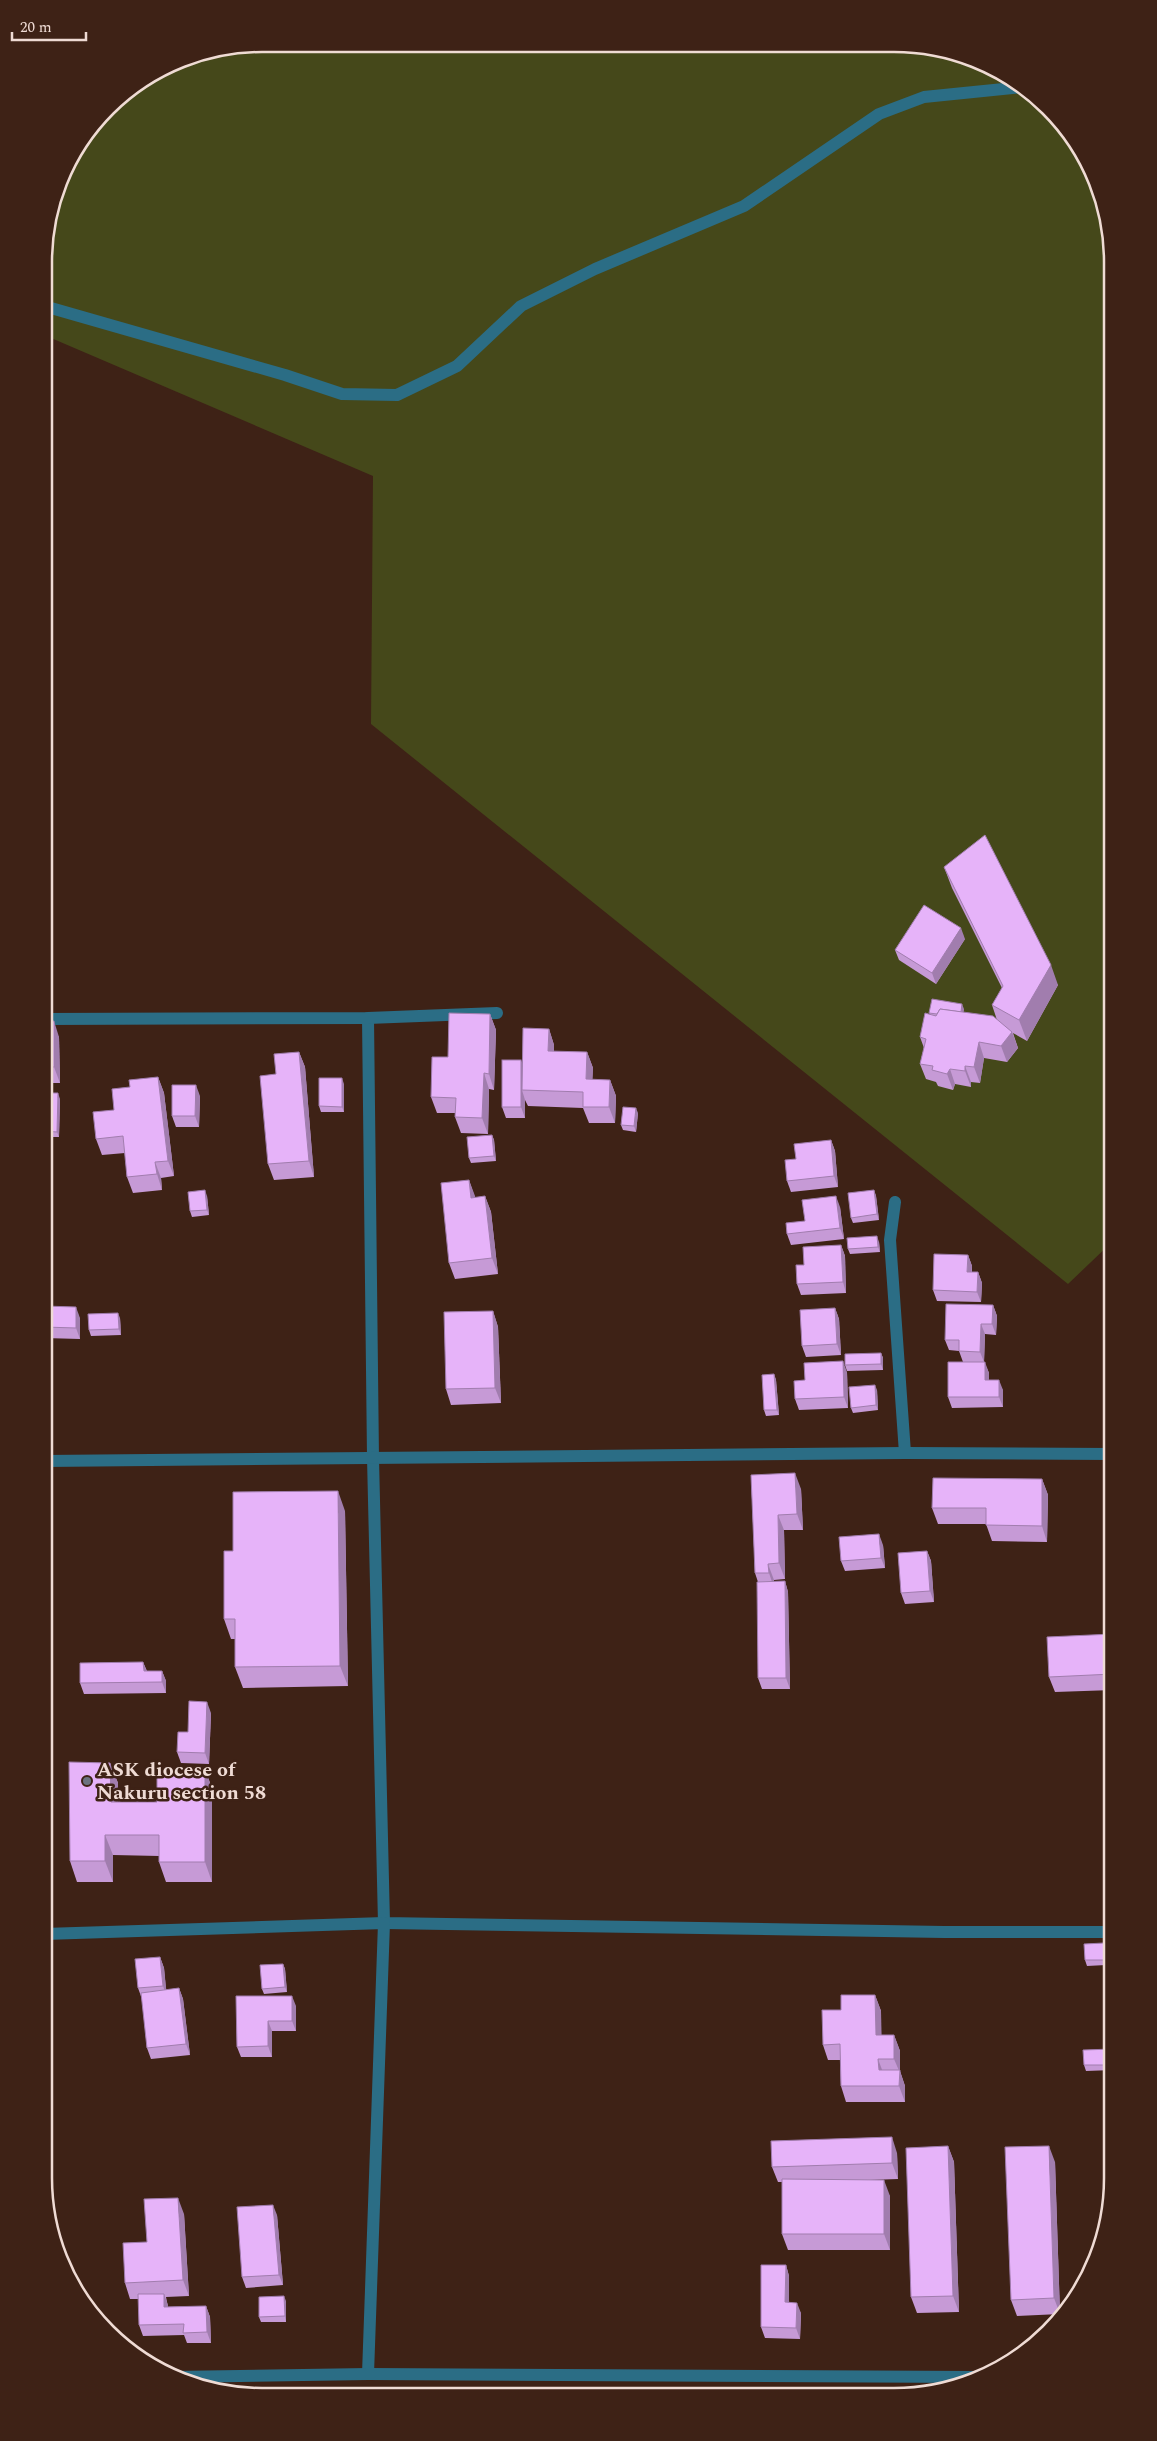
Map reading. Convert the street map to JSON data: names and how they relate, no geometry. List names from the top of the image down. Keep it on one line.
{"places":["ASK diocese of Nakuru section 58"],"scale_bar":"20 m"}
